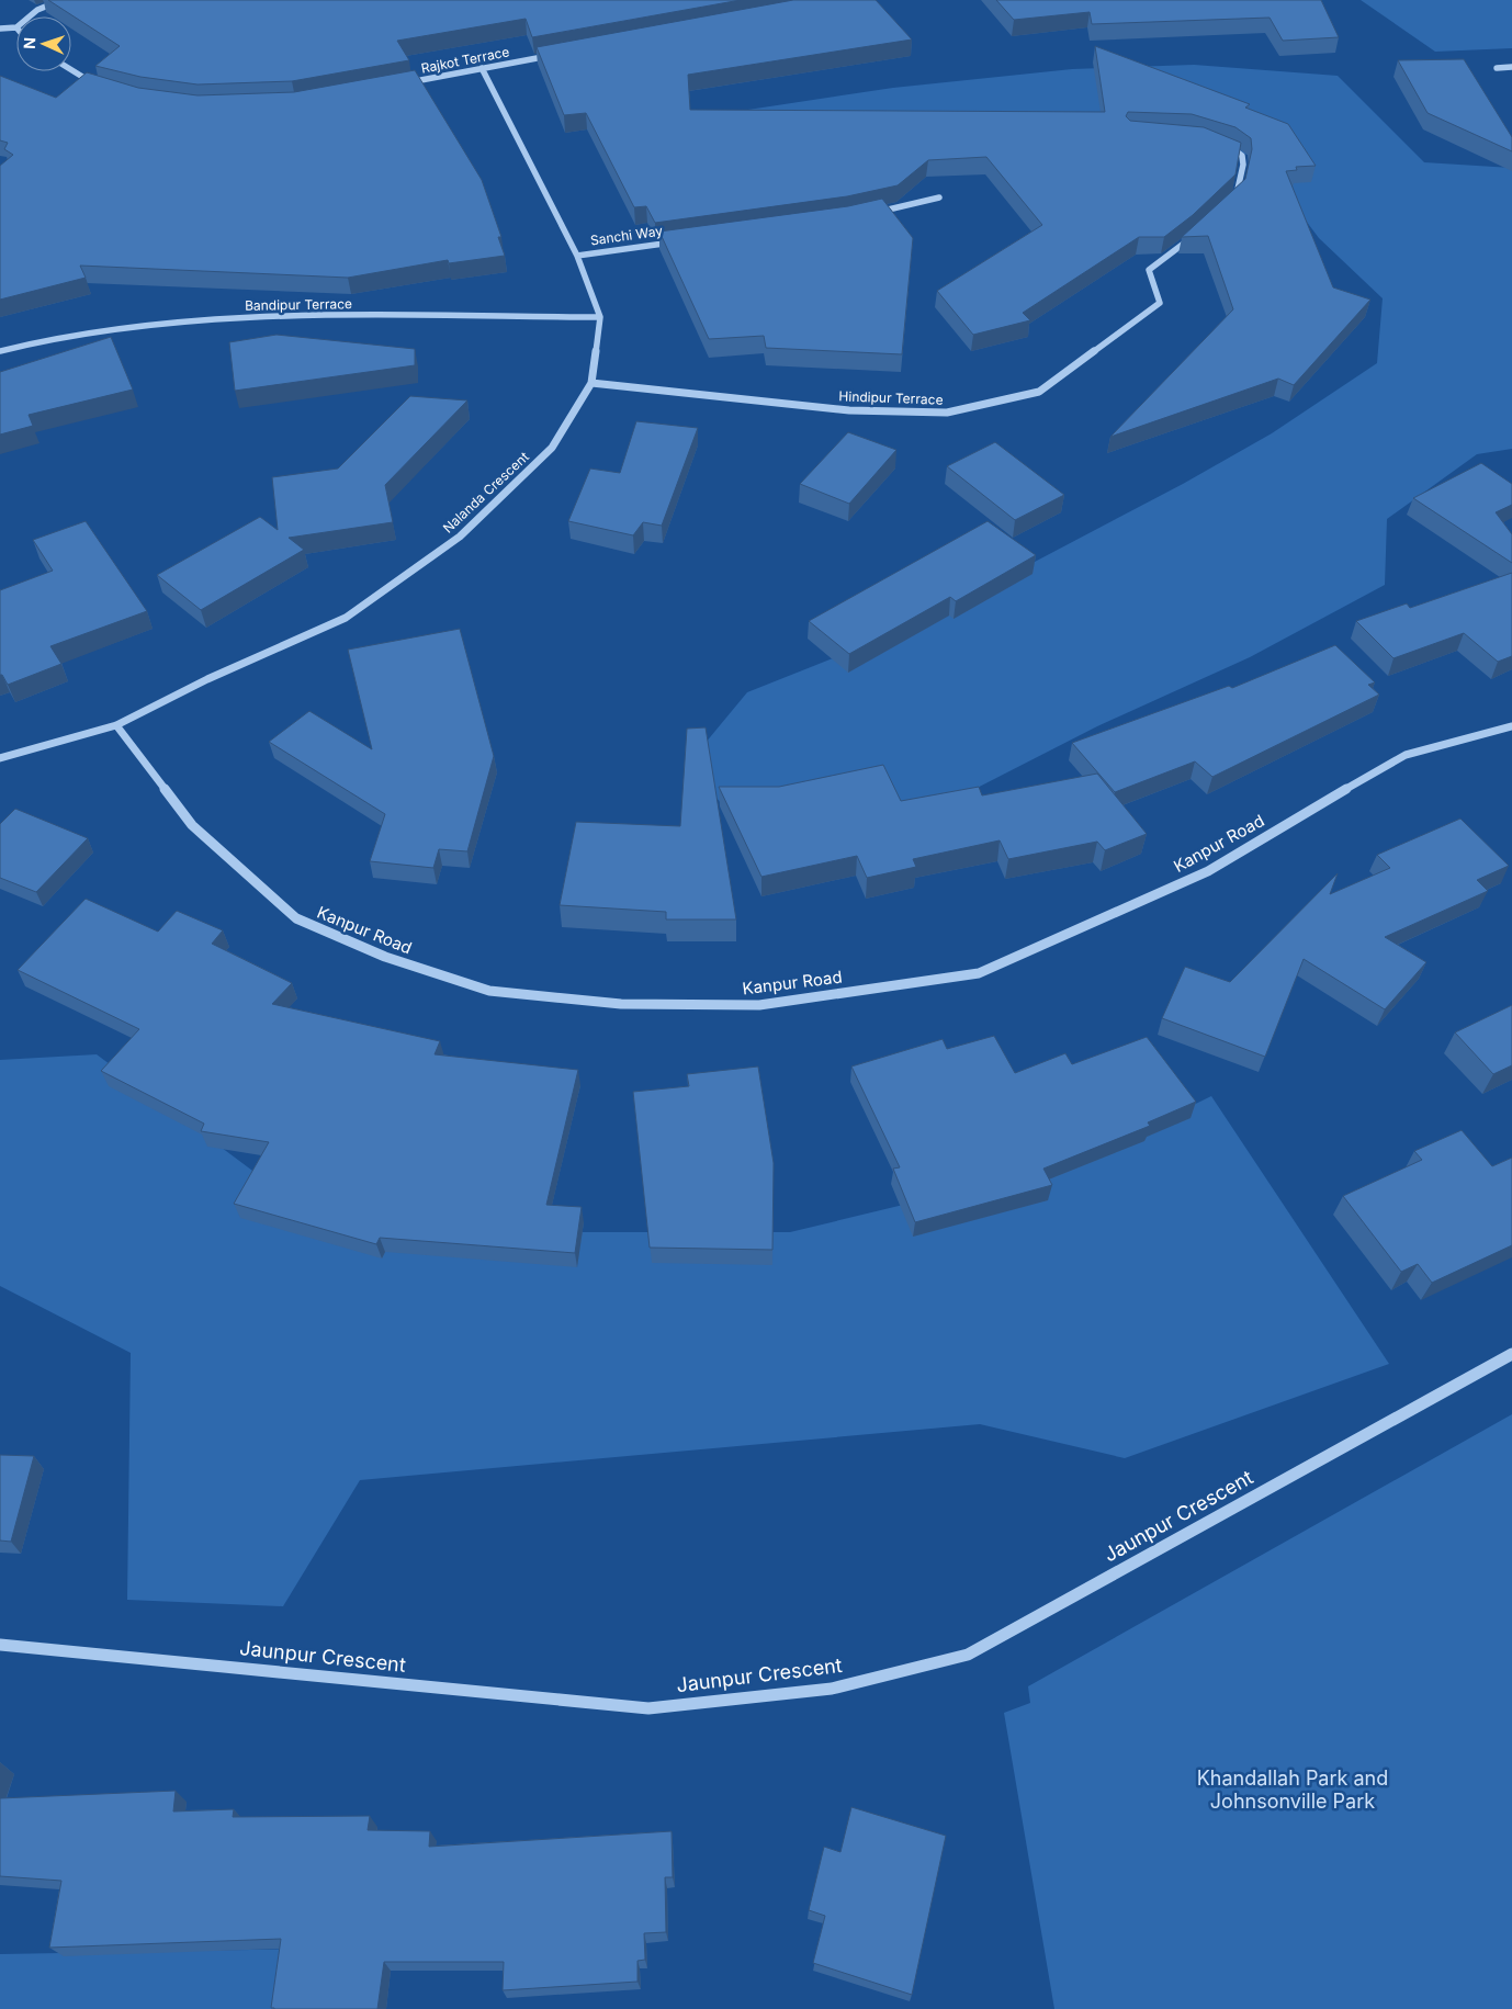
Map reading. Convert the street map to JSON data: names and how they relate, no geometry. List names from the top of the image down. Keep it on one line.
{"streets":{"street":["Rajkot Terrace","Sanchi Way","Bandipur Terrace","Hindipur Terrace","Nalanda Crescent","Kanpur Road","Jaunpur Crescent"]},"crossings":[["Rajkot Terrace","Nalanda Crescent"],["Sanchi Way","Nalanda Crescent"],["Bandipur Terrace","Nalanda Crescent"],["Hindipur Terrace","Nalanda Crescent"],["Nalanda Crescent","Kanpur Road"]],"parks":["Khandallah Park and Johnsonville Park"],"north":"left"}
